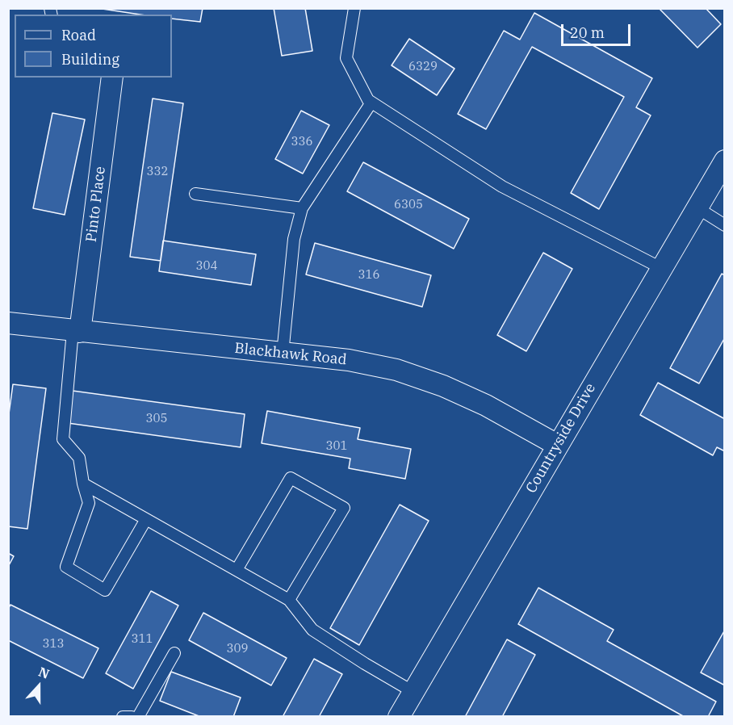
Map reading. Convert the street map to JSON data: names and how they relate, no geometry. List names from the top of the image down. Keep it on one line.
{"streets":{"street":["Pinto Place","Blackhawk Road","Countryside Drive"]},"crossings":[["Pinto Place","Blackhawk Road"],["Blackhawk Road","Countryside Drive"]],"house_numbers":["6329","336","332","6305","304","316","305","301","311","313","309"],"legend":["Road","Building"],"scale_bar":"20 m","north":"top"}
